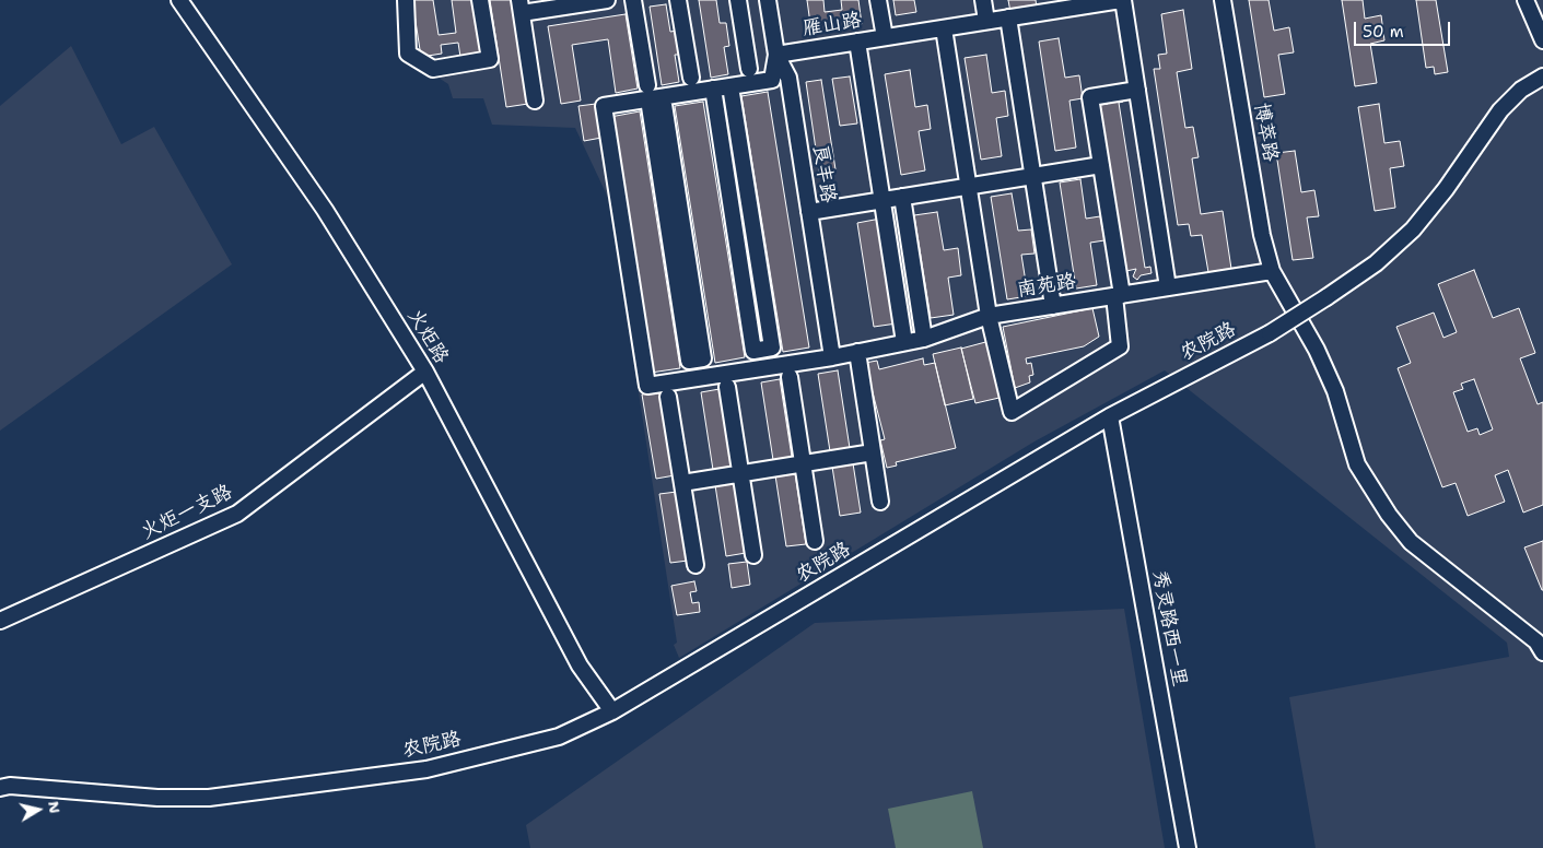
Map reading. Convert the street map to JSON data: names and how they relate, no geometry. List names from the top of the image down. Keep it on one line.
{"streets":{"street":["雁山路","博萃路","良丰路","南苑路","火炬路","农院路","火炬一支路","秀灵路西一里"]},"crossings":[["雁山路","良丰路"],["博萃路","南苑路"],["良丰路","南苑路"],["火炬路","农院路"],["火炬路","火炬一支路"],["农院路","秀灵路西一里"]],"scale_bar":"50 m","north":"right"}
